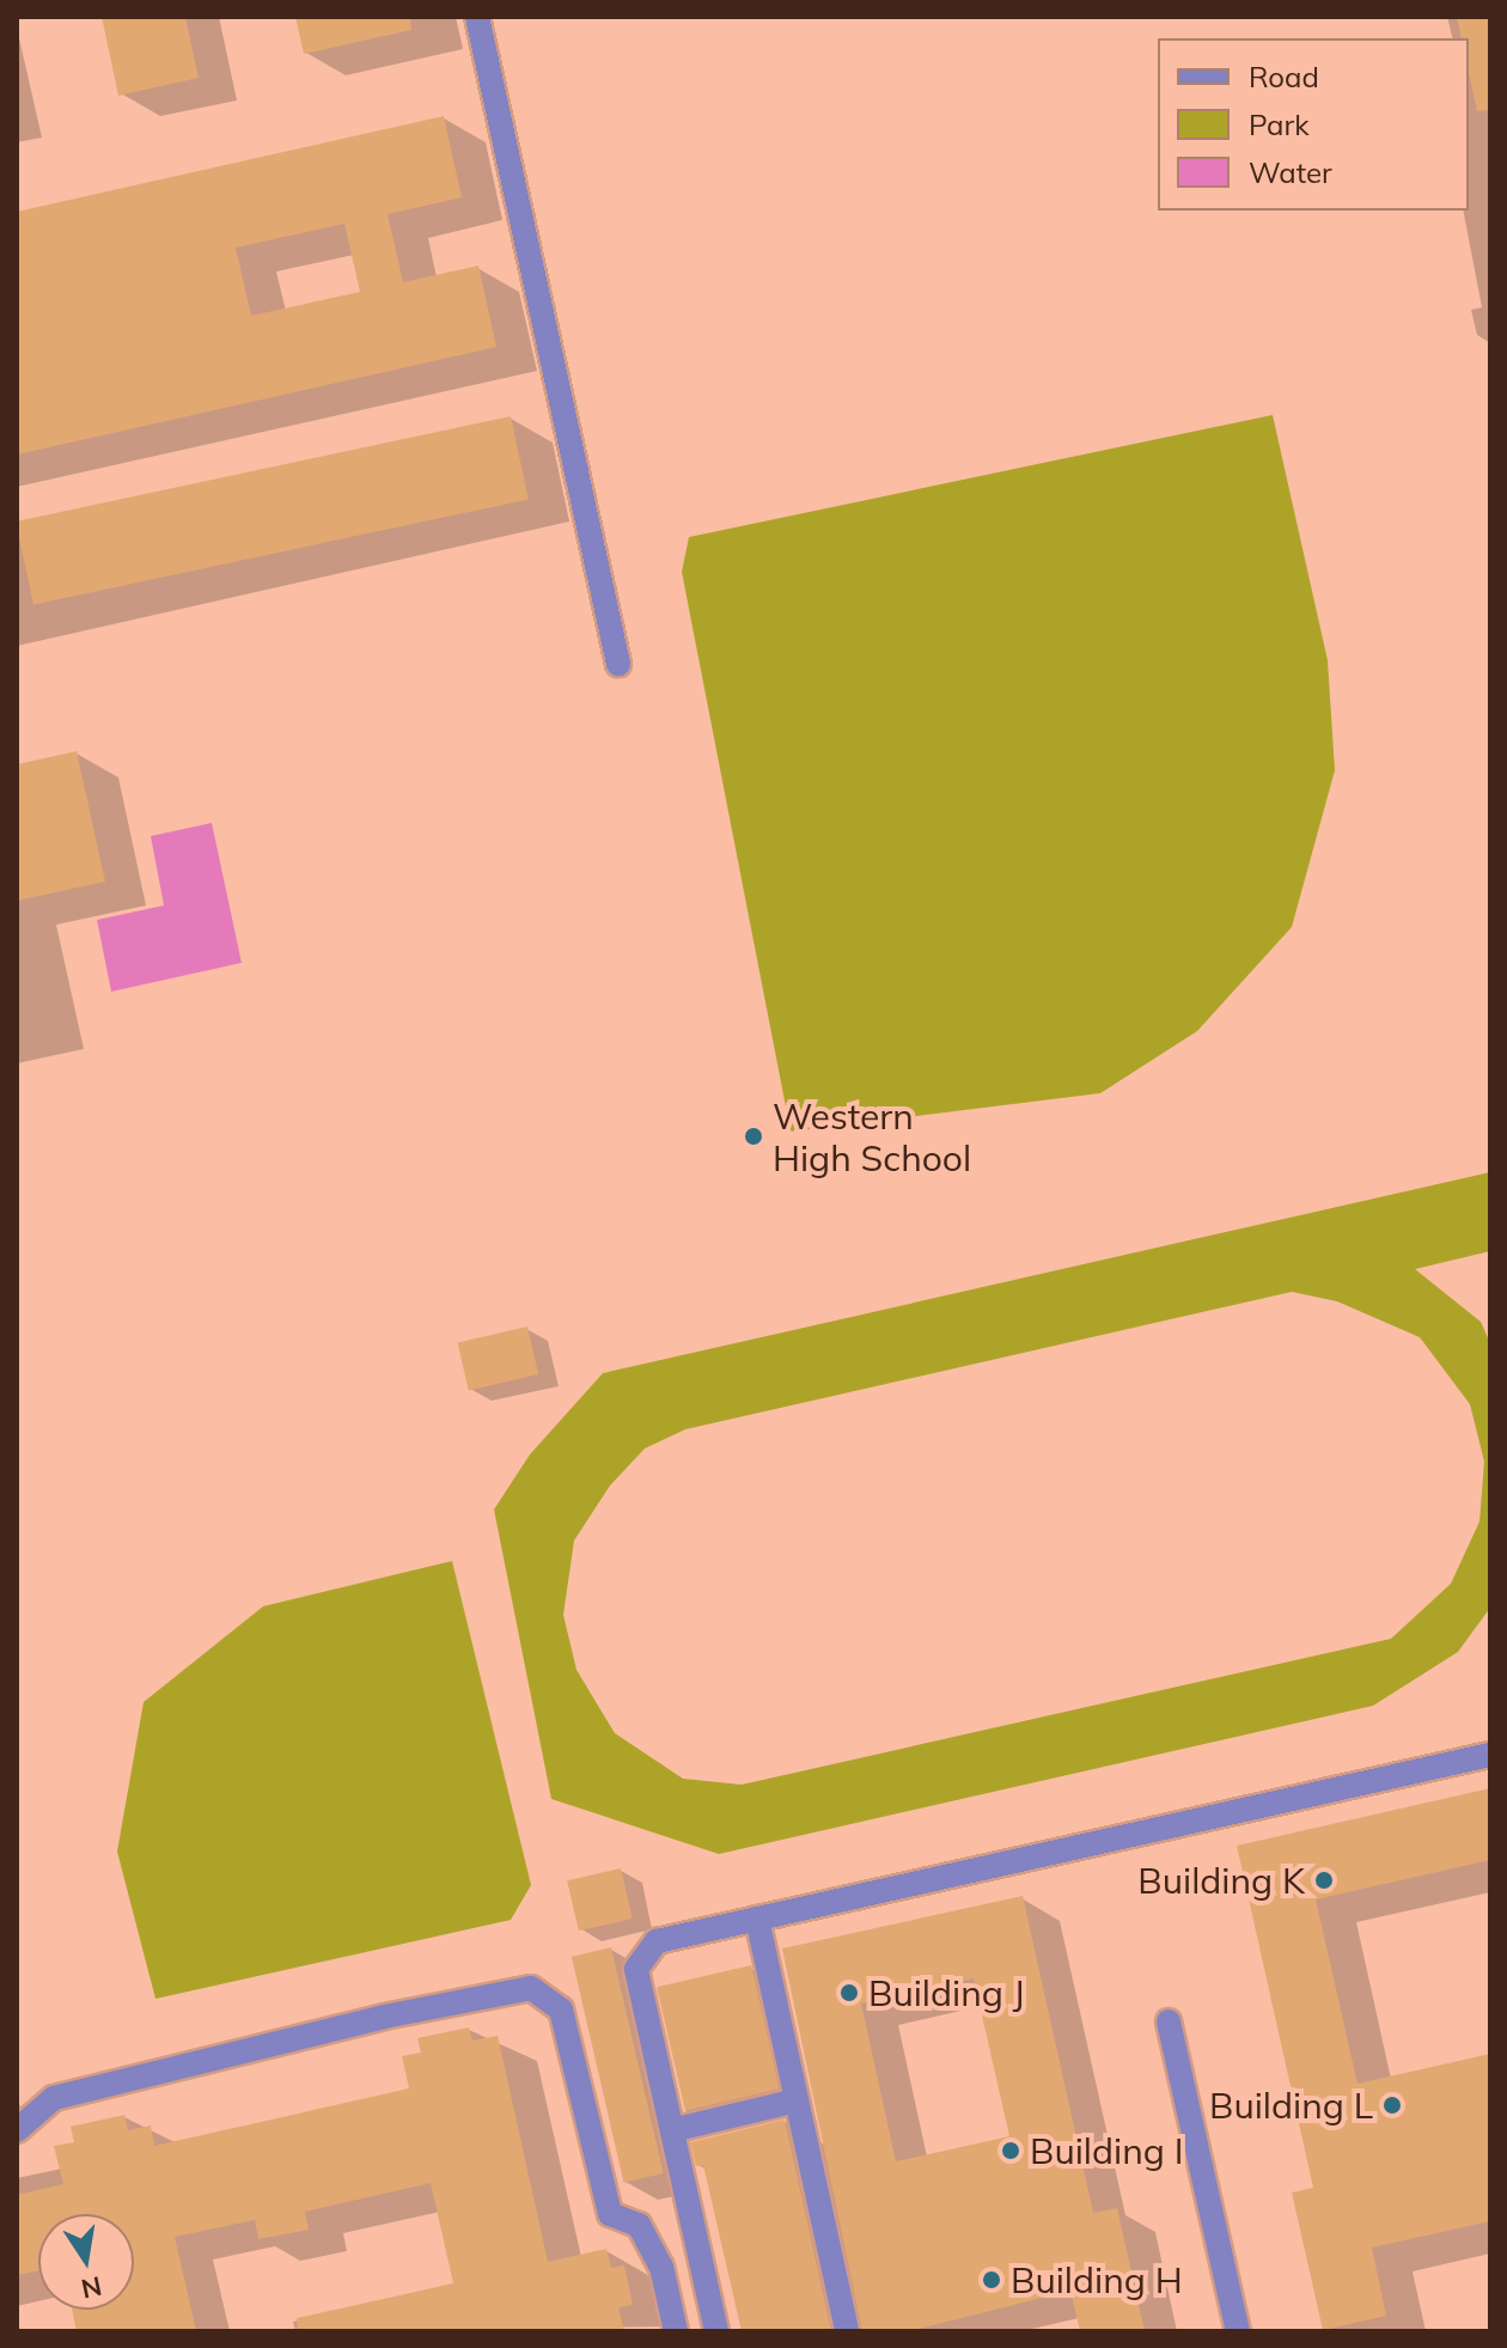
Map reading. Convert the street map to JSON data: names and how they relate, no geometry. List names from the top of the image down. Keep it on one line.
{"places":["Western High School","Building K","Building J","Building L","Building I","Building H"],"legend":["Road","Park","Water"],"north":"bottom"}
